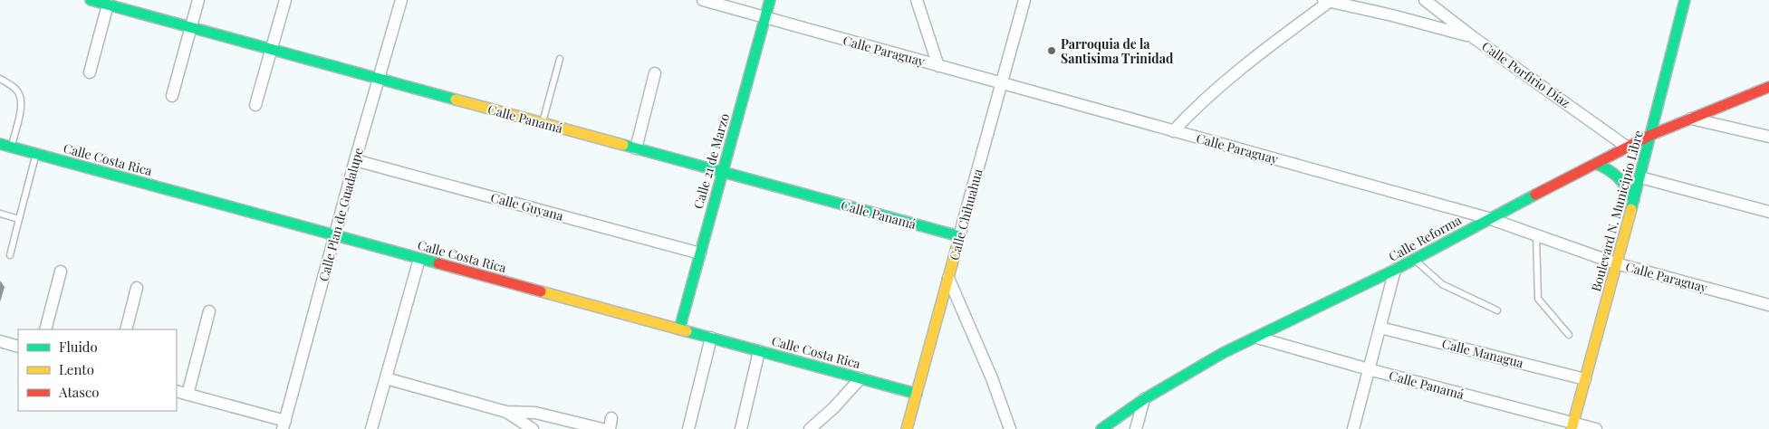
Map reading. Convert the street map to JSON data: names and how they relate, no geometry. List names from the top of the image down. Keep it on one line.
{"streets":{"street":["Calle Paraguay","Calle Porfirio Díaz","Calle Panamá","Calle Costa Rica","Calle 21 de Marzo","Calle Guyana","Boulevard N. Municipio Libre","Calle Plan de Guadalupe","Calle Chihuahua","Calle Reforma","Calle Managua"]},"crossings":[["Calle Paraguay","Calle 21 de Marzo"],["Calle Paraguay","Boulevard N. Municipio Libre"],["Calle Paraguay","Calle Chihuahua"],["Calle Paraguay","Calle Reforma"],["Calle Porfirio Díaz","Calle Reforma"],["Calle Panamá","Calle 21 de Marzo"],["Calle Panamá","Boulevard N. Municipio Libre"],["Calle Panamá","Calle Plan de Guadalupe"],["Calle Panamá","Calle Chihuahua"],["Calle Panamá","Calle Reforma"],["Calle Costa Rica","Calle 21 de Marzo"],["Calle Costa Rica","Calle Plan de Guadalupe"],["Calle Costa Rica","Calle Chihuahua"],["Calle 21 de Marzo","Calle Guyana"],["Calle Guyana","Calle Plan de Guadalupe"],["Boulevard N. Municipio Libre","Calle Reforma"],["Boulevard N. Municipio Libre","Calle Managua"]],"places":["Parroquia de la Santisima Trinidad"],"legend":["Fluido","Lento","Atasco"]}
